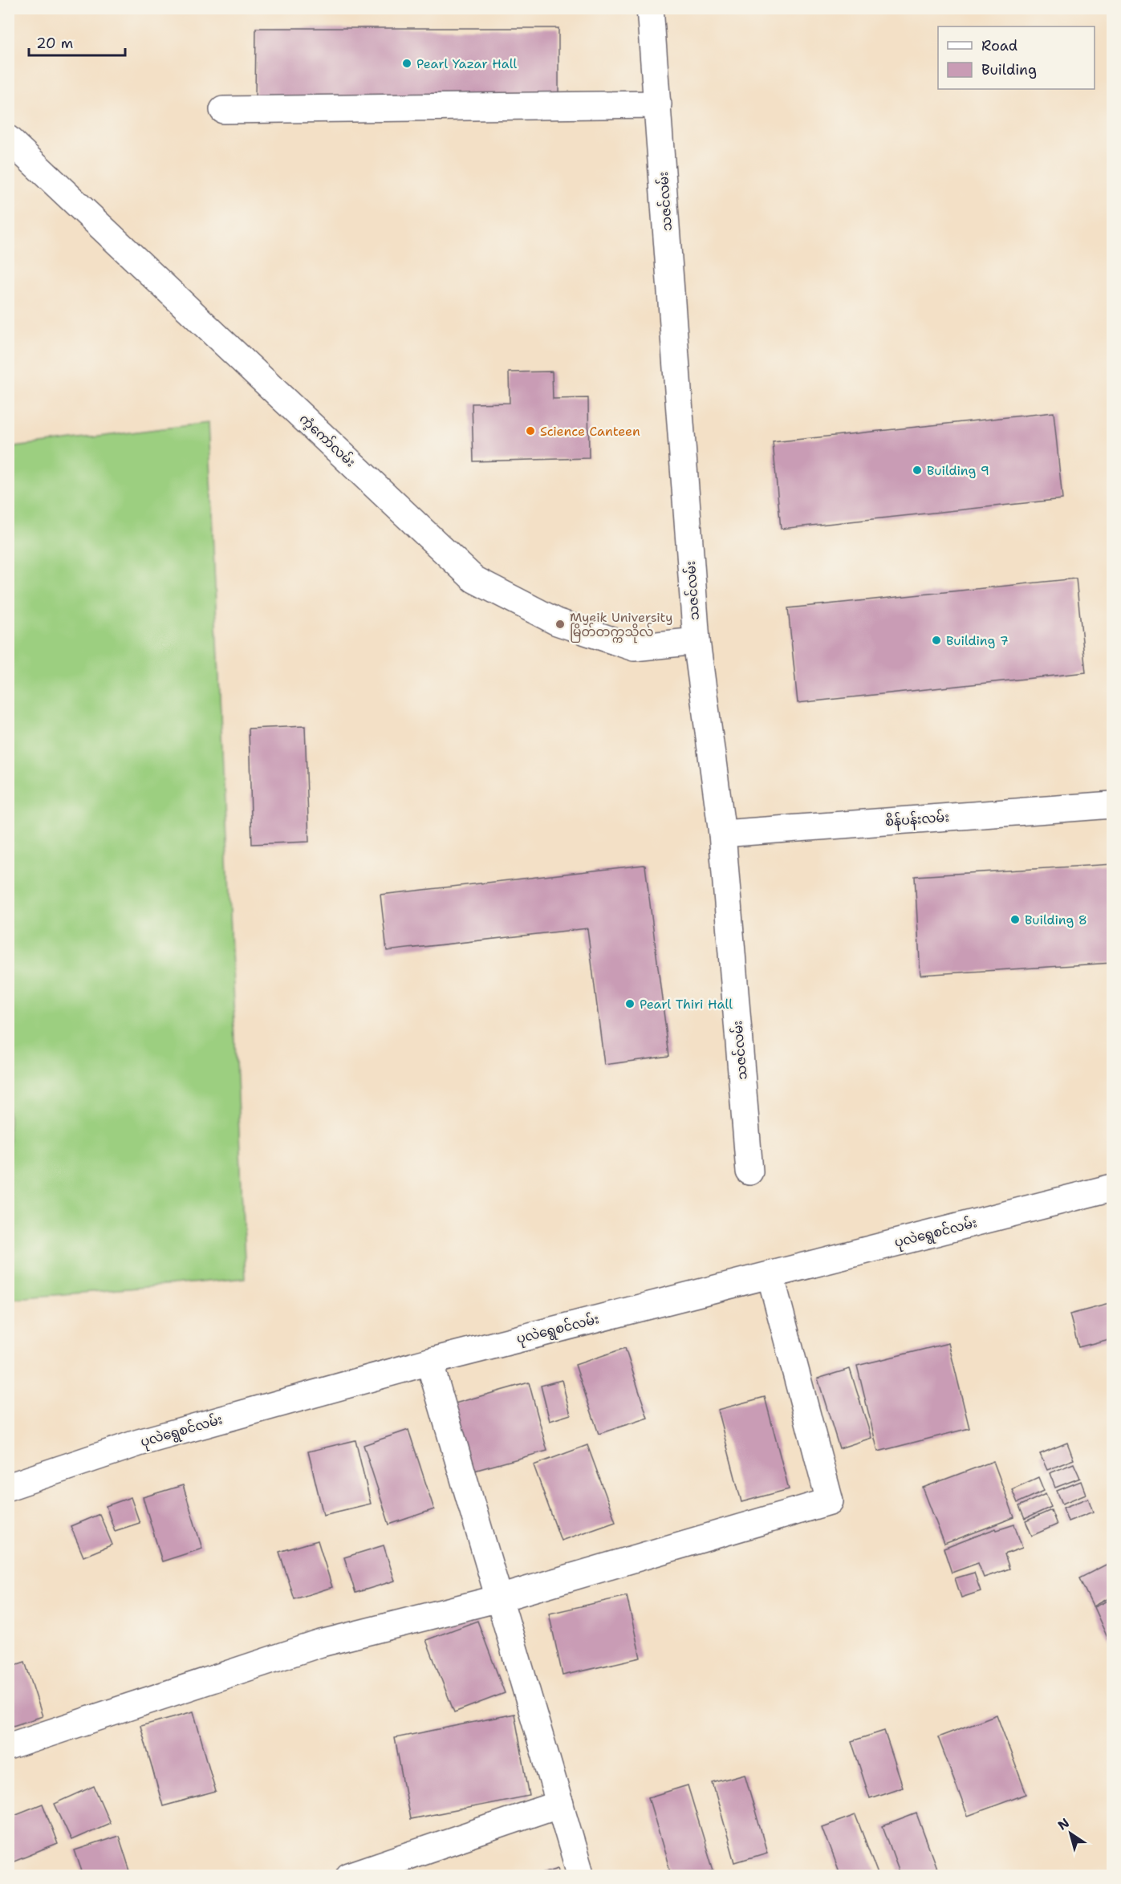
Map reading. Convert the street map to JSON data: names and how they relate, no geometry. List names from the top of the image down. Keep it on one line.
{"streets":{"street":["သဇင်လမ်း","ကံ့ကော်လမ်း","စိန်ပန်းလမ်း","ပုလဲရွေစင်လမ်း"]},"crossings":[["သဇင်လမ်း","ကံ့ကော်လမ်း"],["သဇင်လမ်း","စိန်ပန်းလမ်း"]],"places":["Pearl Yazar Hall","Science Canteen","Building 9","Myeik University မြိတ်တက္ကသိုလ်","Building 7","Building 8","Pearl Thiri Hall"],"legend":["Road","Building"],"scale_bar":"20 m","north":"top left"}
